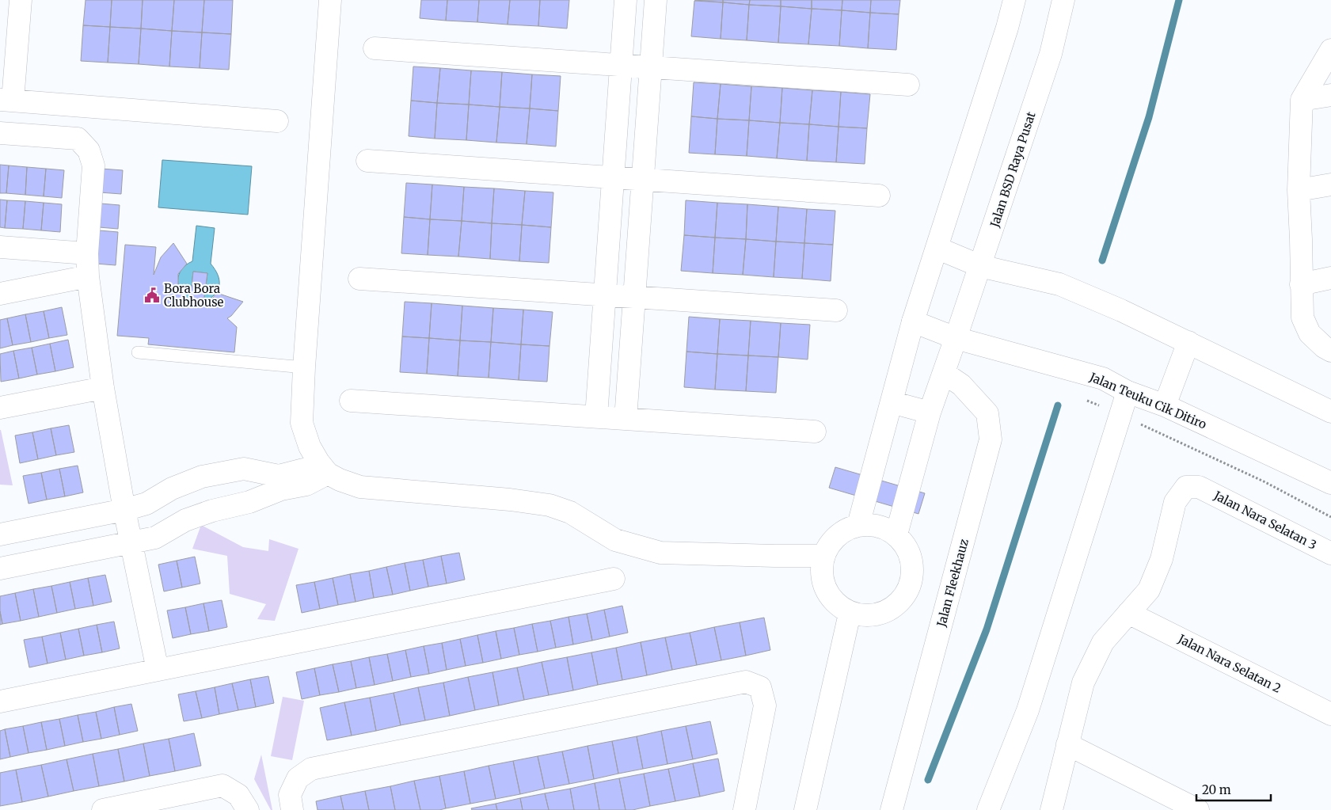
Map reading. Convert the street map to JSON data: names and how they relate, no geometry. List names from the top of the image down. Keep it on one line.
{"streets":{"street":["Jalan BSD Raya Pusat","Jalan Teuku Cik Ditiro","Jalan Nara Selatan 3","Jalan Fleekhauz","Jalan Nara Selatan 2"]},"crossings":[["Jalan BSD Raya Pusat","Jalan Teuku Cik Ditiro"],["Jalan BSD Raya Pusat","Jalan Fleekhauz"],["Jalan Nara Selatan 3","Jalan Nara Selatan 2"]],"places":{"public building":["Bora Bora Clubhouse"]},"scale_bar":"20 m"}
